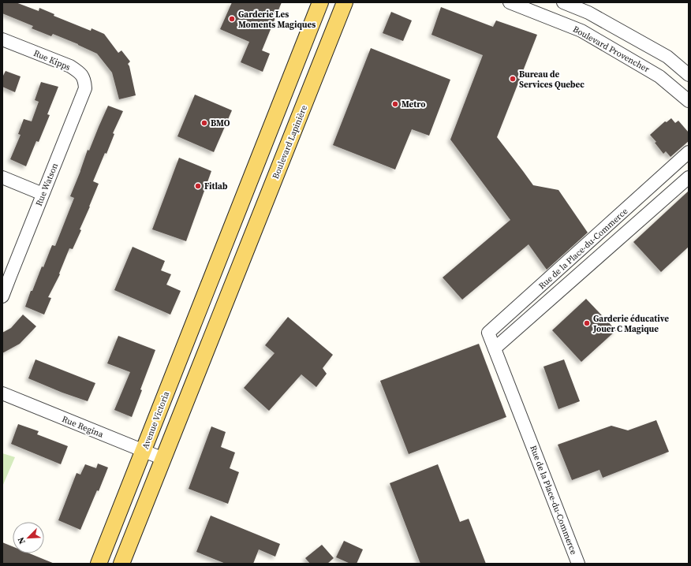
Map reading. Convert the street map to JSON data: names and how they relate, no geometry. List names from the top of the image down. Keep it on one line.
{"streets":{"main road":["Boulevard Lapinière","Avenue Victoria"],"street":["Boulevard Provencher","Rue Kipps","Rue Watson","Rue de la Place-du-Commerce","Rue Regina"]},"crossings":[["Rue Kipps","Rue Watson"],["Boulevard Lapinière","Rue Regina"],["Avenue Victoria","Rue Regina"]],"places":["Garderie Les Moments Magiques","Bureau de Services Quebec","Metro","BMO","Fitlab","Garderie éducative Jouer C Magique"],"north":"bottom left"}
